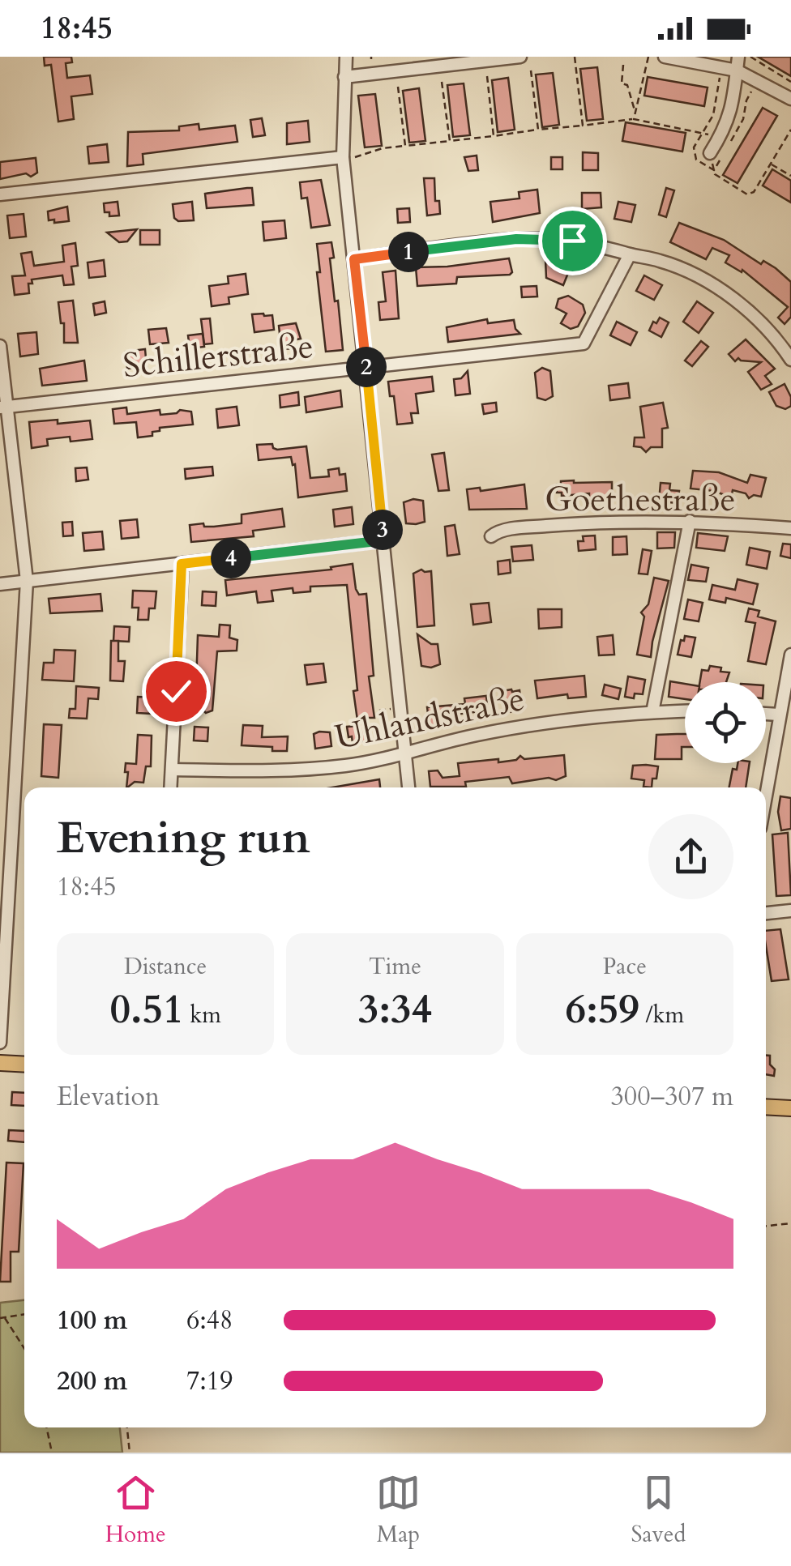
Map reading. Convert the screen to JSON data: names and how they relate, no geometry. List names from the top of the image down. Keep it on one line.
{"streets":{"street":["Schillerstraße","Goethestraße","Uhlandstraße"]},"page":{"status":"18:45","pins":["1","2","3","4"],"heading":["Evening run","18:45"],"stats":[["Distance","0.51 km"],["Time","3:34"],["Pace","6:59 /km"]],"chart":["Elevation","300–307 m"],"list":[{"name":"100 m","note":"6:48"},{"name":"200 m","note":"7:19"}],"tabs":["Home","Map","Saved"]}}
